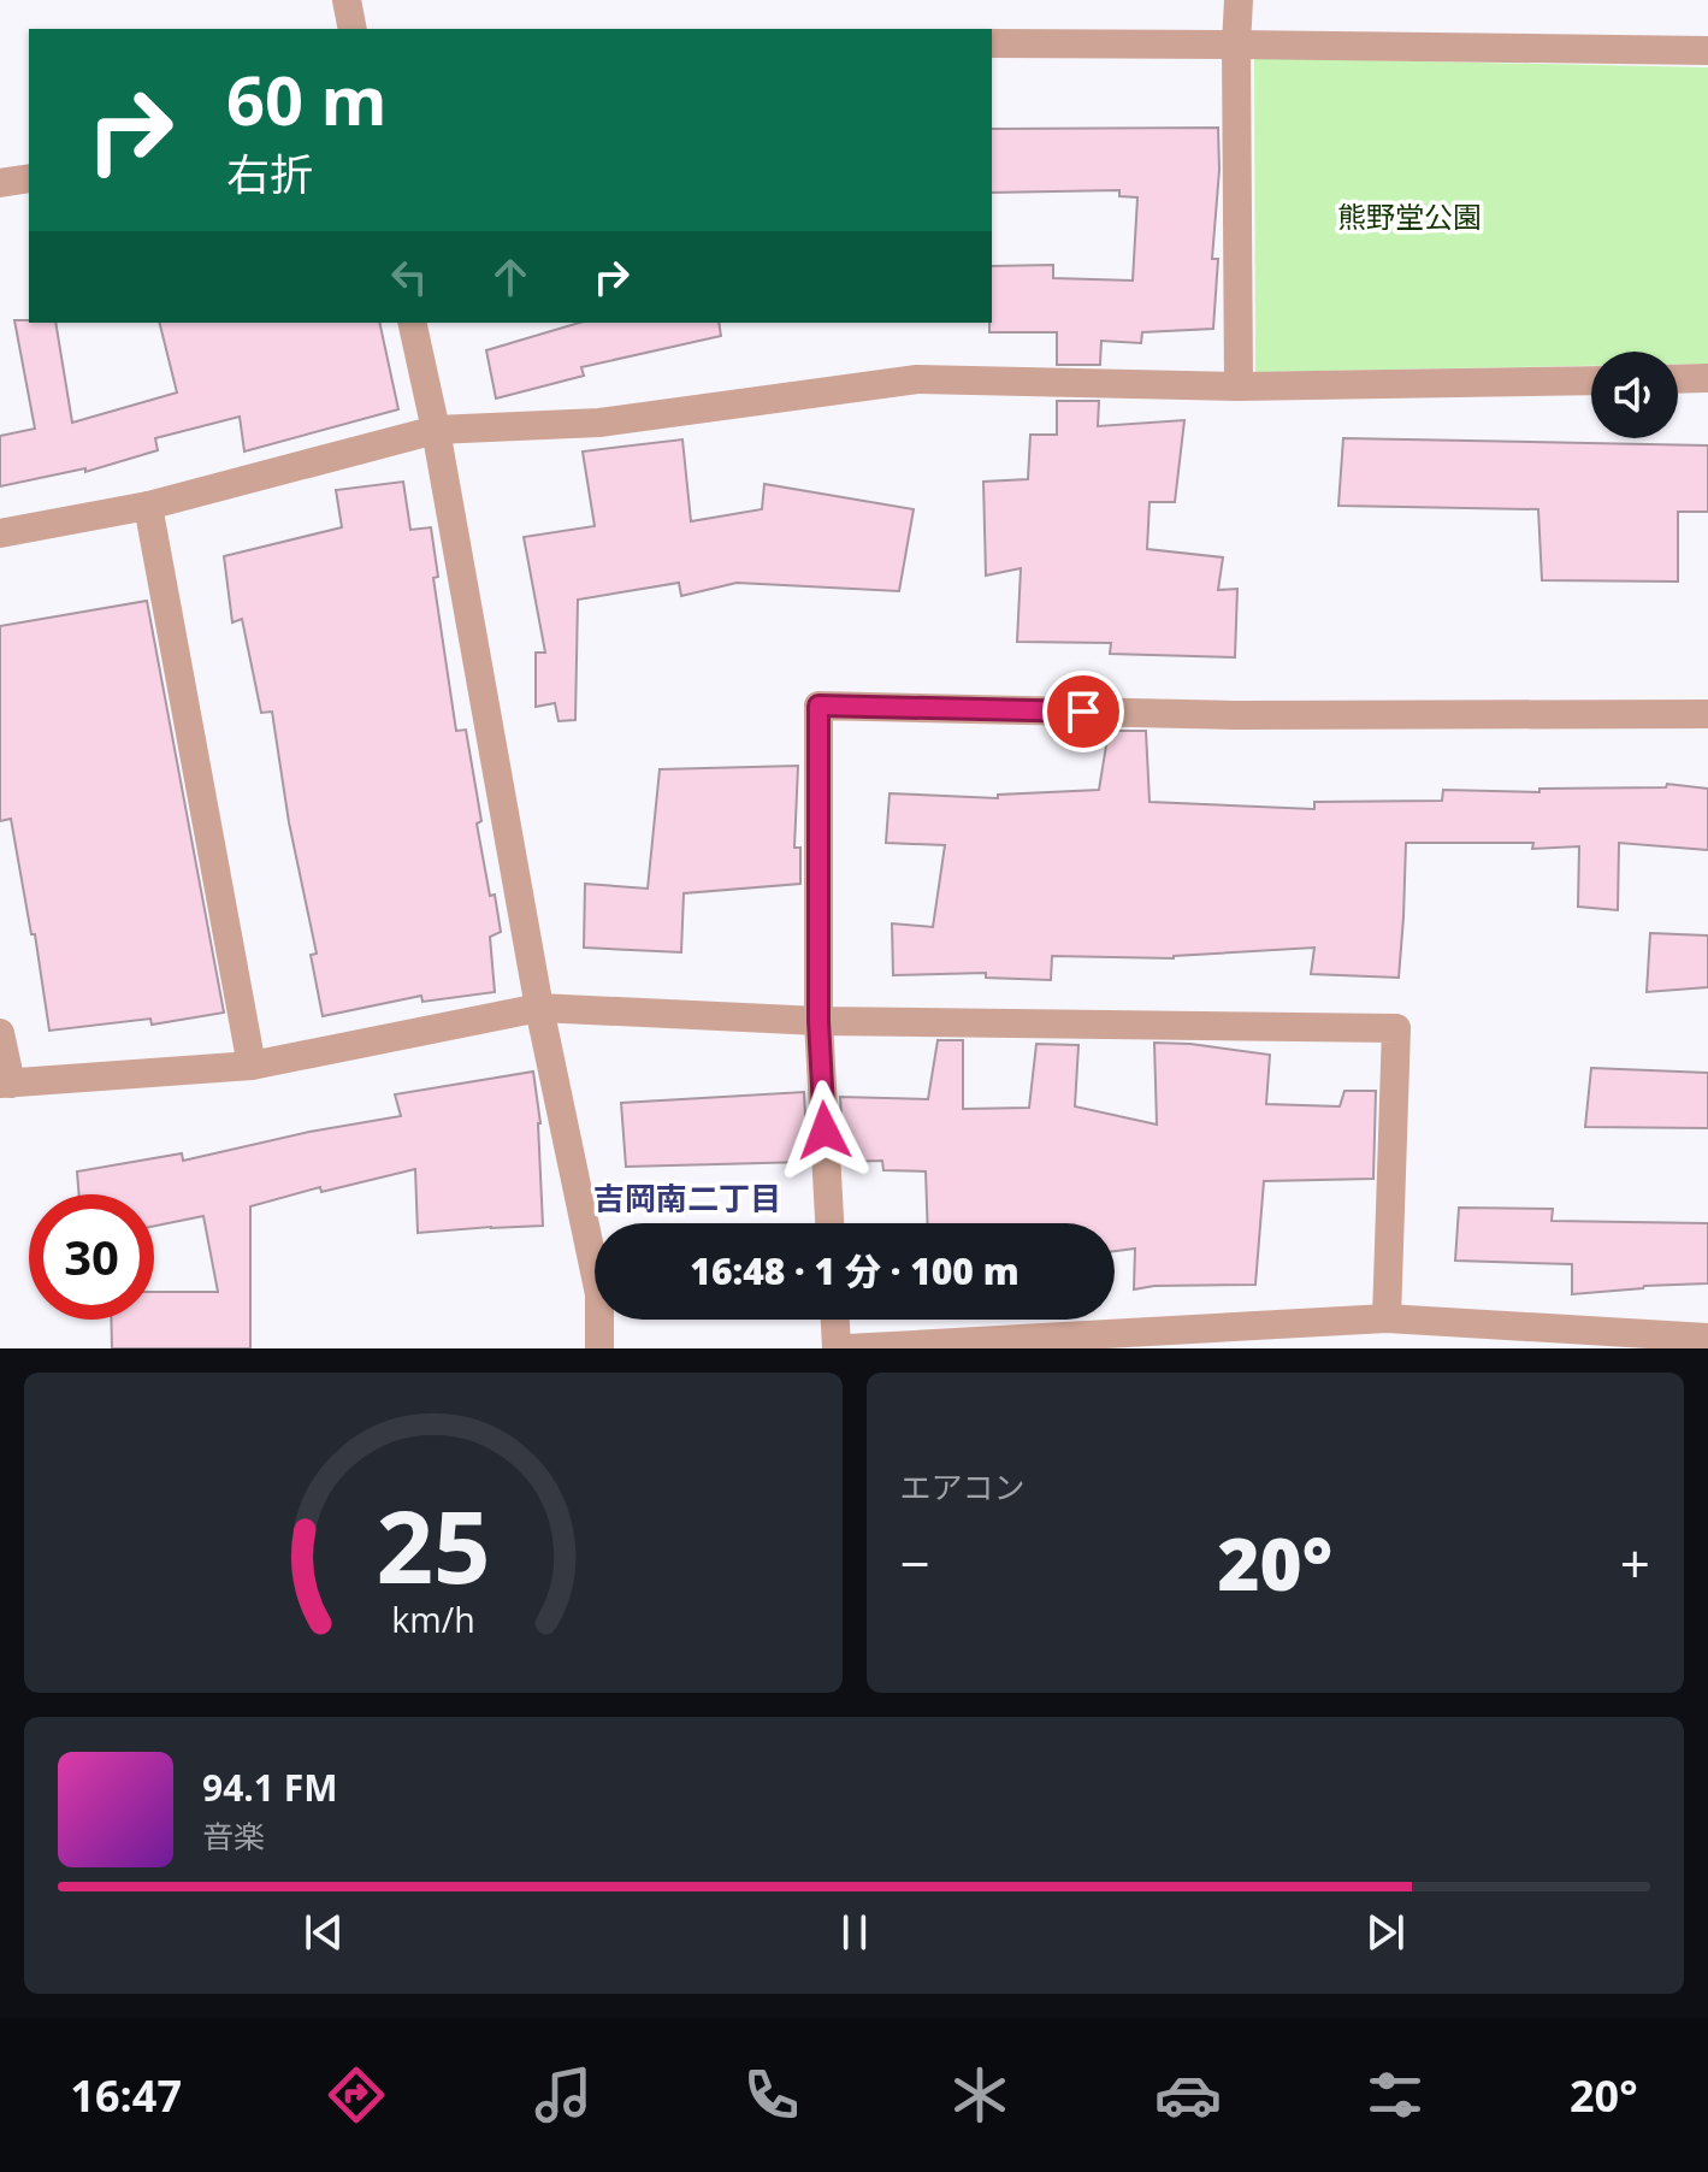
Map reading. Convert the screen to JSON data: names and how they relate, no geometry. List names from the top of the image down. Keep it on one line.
{"districts":["吉岡南二丁目"],"parks":["熊野堂公園"],"page":{"turn":["60 m","右折"],"limit":"30","trip":"16:48 · 1 分 · 100 m","tile":"エアコン","heat":["−","20°","+"],"song":["94.1 FM","音楽"],"tabs":["16:47","20°"],"gauge":["25","km/h"]}}
